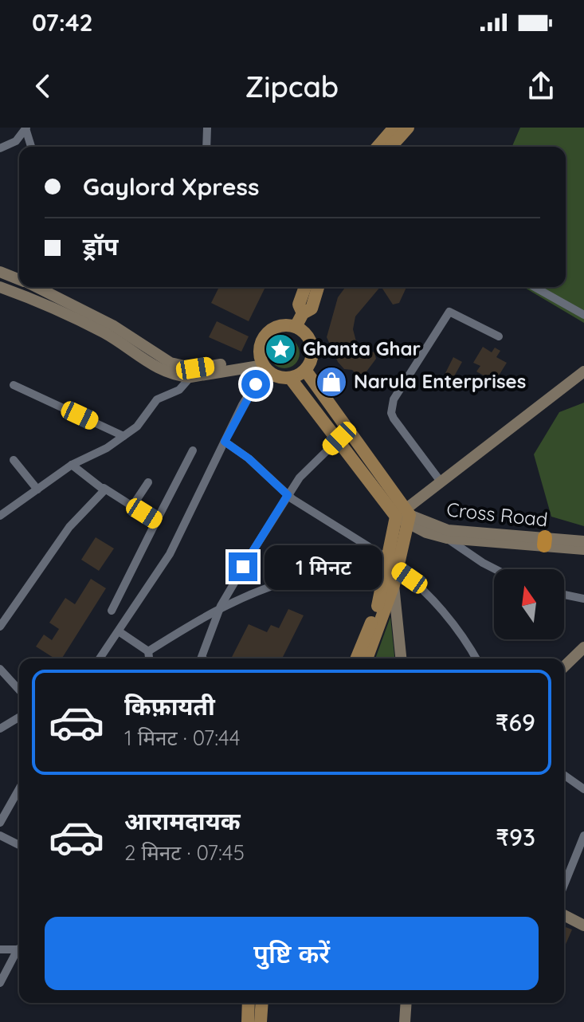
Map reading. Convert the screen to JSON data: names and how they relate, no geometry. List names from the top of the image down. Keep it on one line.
{"streets":{"main road":["Cross Road"]},"places":{"place":["Ghanta Ghar"],"shop":["Narula Enterprises"]},"north":"top","page":{"status":"07:42","header":"Zipcab","banner":["Gaylord Xpress","ड्रॉप"],"bubble":"1 मिनट","list":[{"name":"किफ़ायती","note":"1 मिनट · 07:44","value":"₹69"},{"name":"आरामदायक","note":"2 मिनट · 07:45","value":"₹93"}],"buttons":"पुष्टि करें"}}
